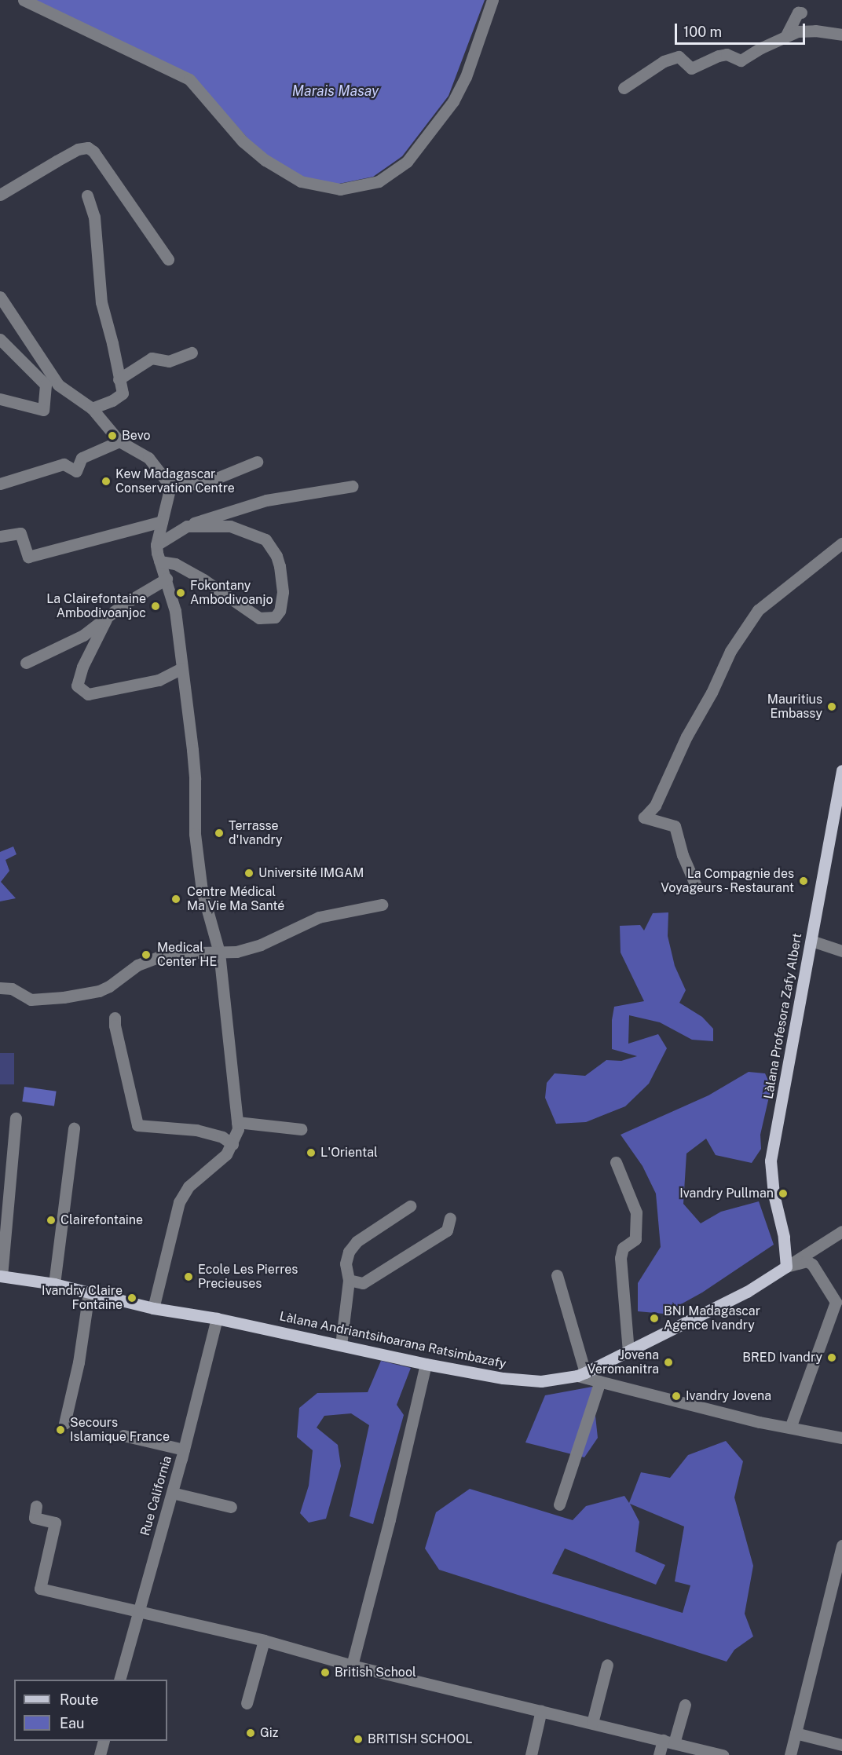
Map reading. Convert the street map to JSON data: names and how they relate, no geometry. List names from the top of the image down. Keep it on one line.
{"streets":{"main road":["Làlana Profesora Zafy Albert","Làlana Andriantsihoarana Ratsimbazafy"],"street":["Rue California"]},"crossings":[["Làlana Profesora Zafy Albert","Làlana Andriantsihoarana Ratsimbazafy"],["Làlana Andriantsihoarana Ratsimbazafy","Rue California"]],"water":["Marais Masay"],"places":["Bevo","Kew Madagascar Conservation Centre","Fokontany Ambodivoanjo","La Clairefontaine Ambodivoanjoc","Mauritius Embassy","Terrasse d'Ivandry","Université IMGAM","La Compagnie des Voyageurs - Restaurant","Centre Médical Ma Vie Ma Santé","Medical Center HE","L'Oriental","Ivandry Pullman","Clairefontaine","Ecole Les Pierres Precieuses","Ivandry Claire Fontaine","BNI Madagascar Agence Ivandry","BRED Ivandry","Jovena Veromanitra","Ivandry Jovena","Secours Islamique France","British School","Giz","BRITISH SCHOOL"],"legend":["Route","Eau"],"scale_bar":"100 m"}
